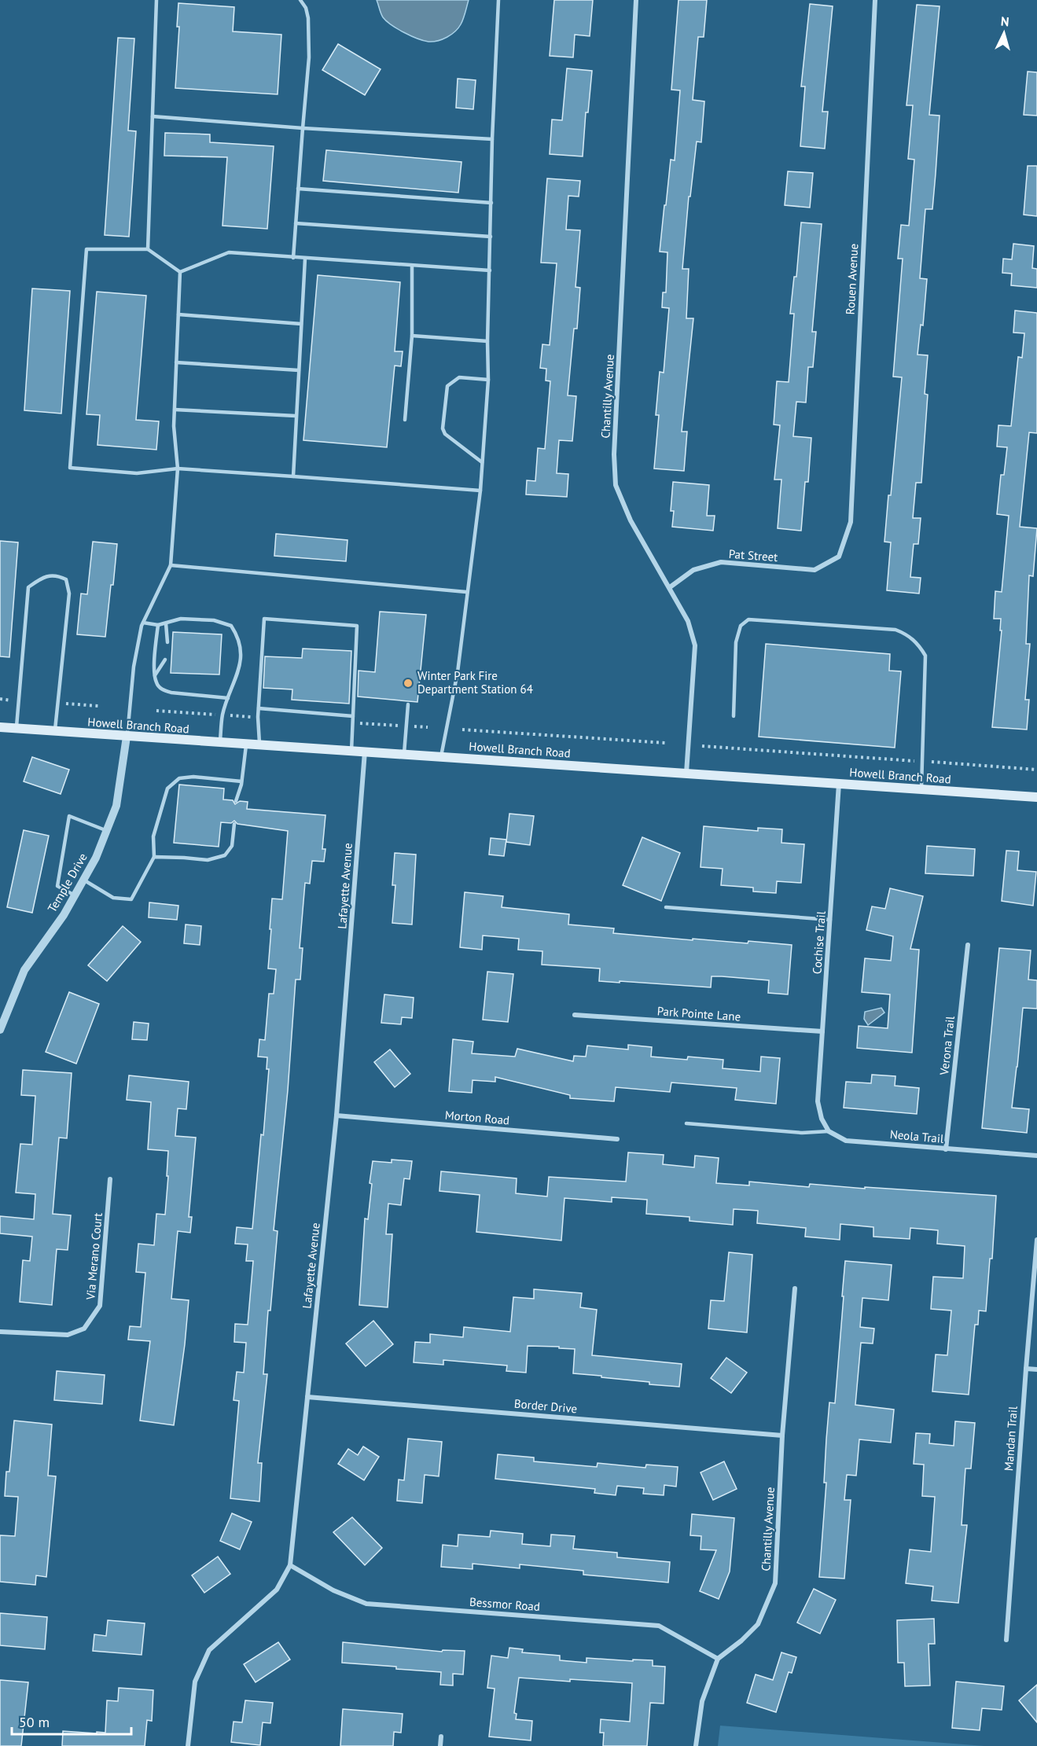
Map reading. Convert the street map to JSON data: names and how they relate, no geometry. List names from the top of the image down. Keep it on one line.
{"streets":{"main road":["Howell Branch Road"],"street":["Rouen Avenue","Chantilly Avenue","Pat Street","Temple Drive","Lafayette Avenue","Cochise Trail","Park Pointe Lane","Verona Trail","Morton Road","Neola Trail","Via Merano Court","Border Drive","Mandan Trail","Bessmor Road"]},"crossings":[["Rouen Avenue","Pat Street"],["Chantilly Avenue","Pat Street"],["Chantilly Avenue","Howell Branch Road"],["Chantilly Avenue","Border Drive"],["Chantilly Avenue","Bessmor Road"],["Howell Branch Road","Temple Drive"],["Howell Branch Road","Lafayette Avenue"],["Howell Branch Road","Cochise Trail"],["Lafayette Avenue","Morton Road"],["Lafayette Avenue","Border Drive"],["Lafayette Avenue","Bessmor Road"],["Cochise Trail","Park Pointe Lane"],["Cochise Trail","Neola Trail"],["Verona Trail","Neola Trail"]],"places":["Winter Park Fire Department Station 64"],"scale_bar":"50 m","north":"top"}
